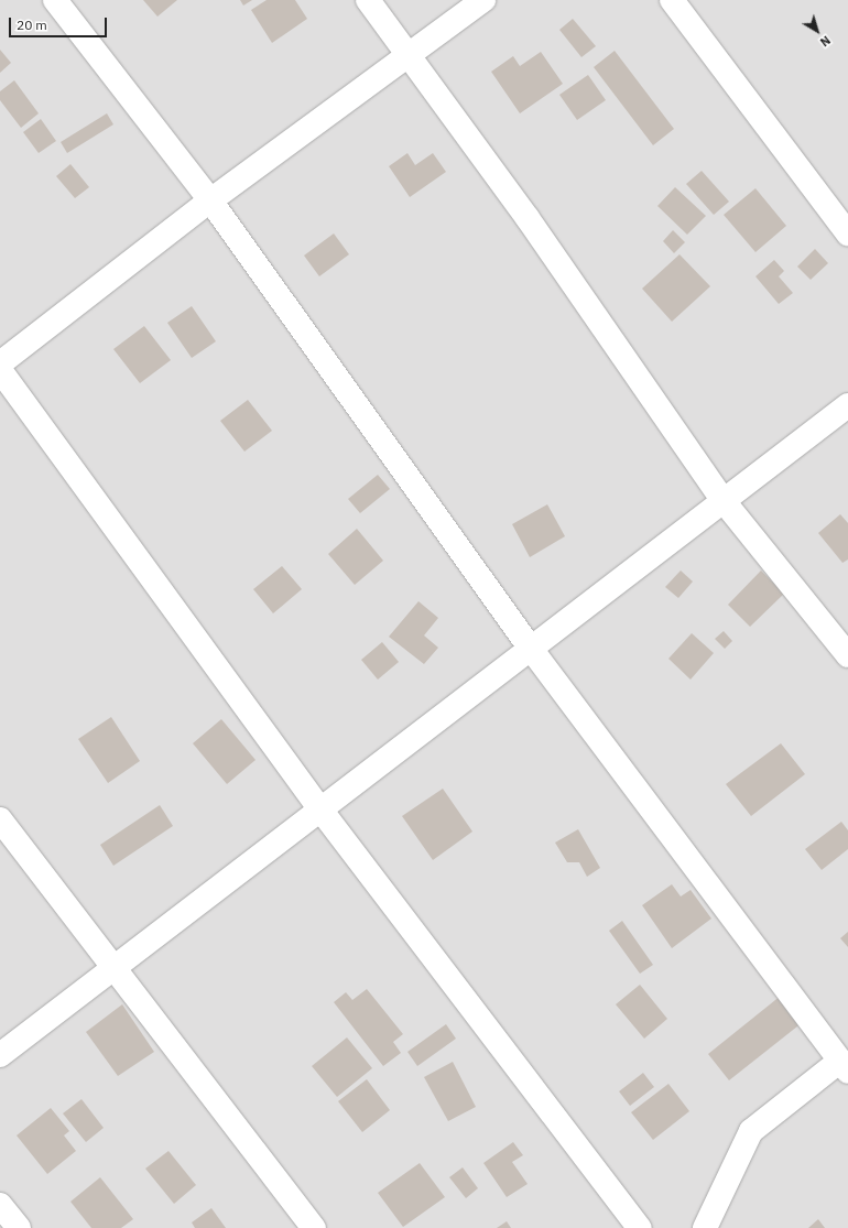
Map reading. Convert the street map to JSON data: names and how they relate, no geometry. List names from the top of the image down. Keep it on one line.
{"scale_bar":"20 m","north":"bottom right"}
